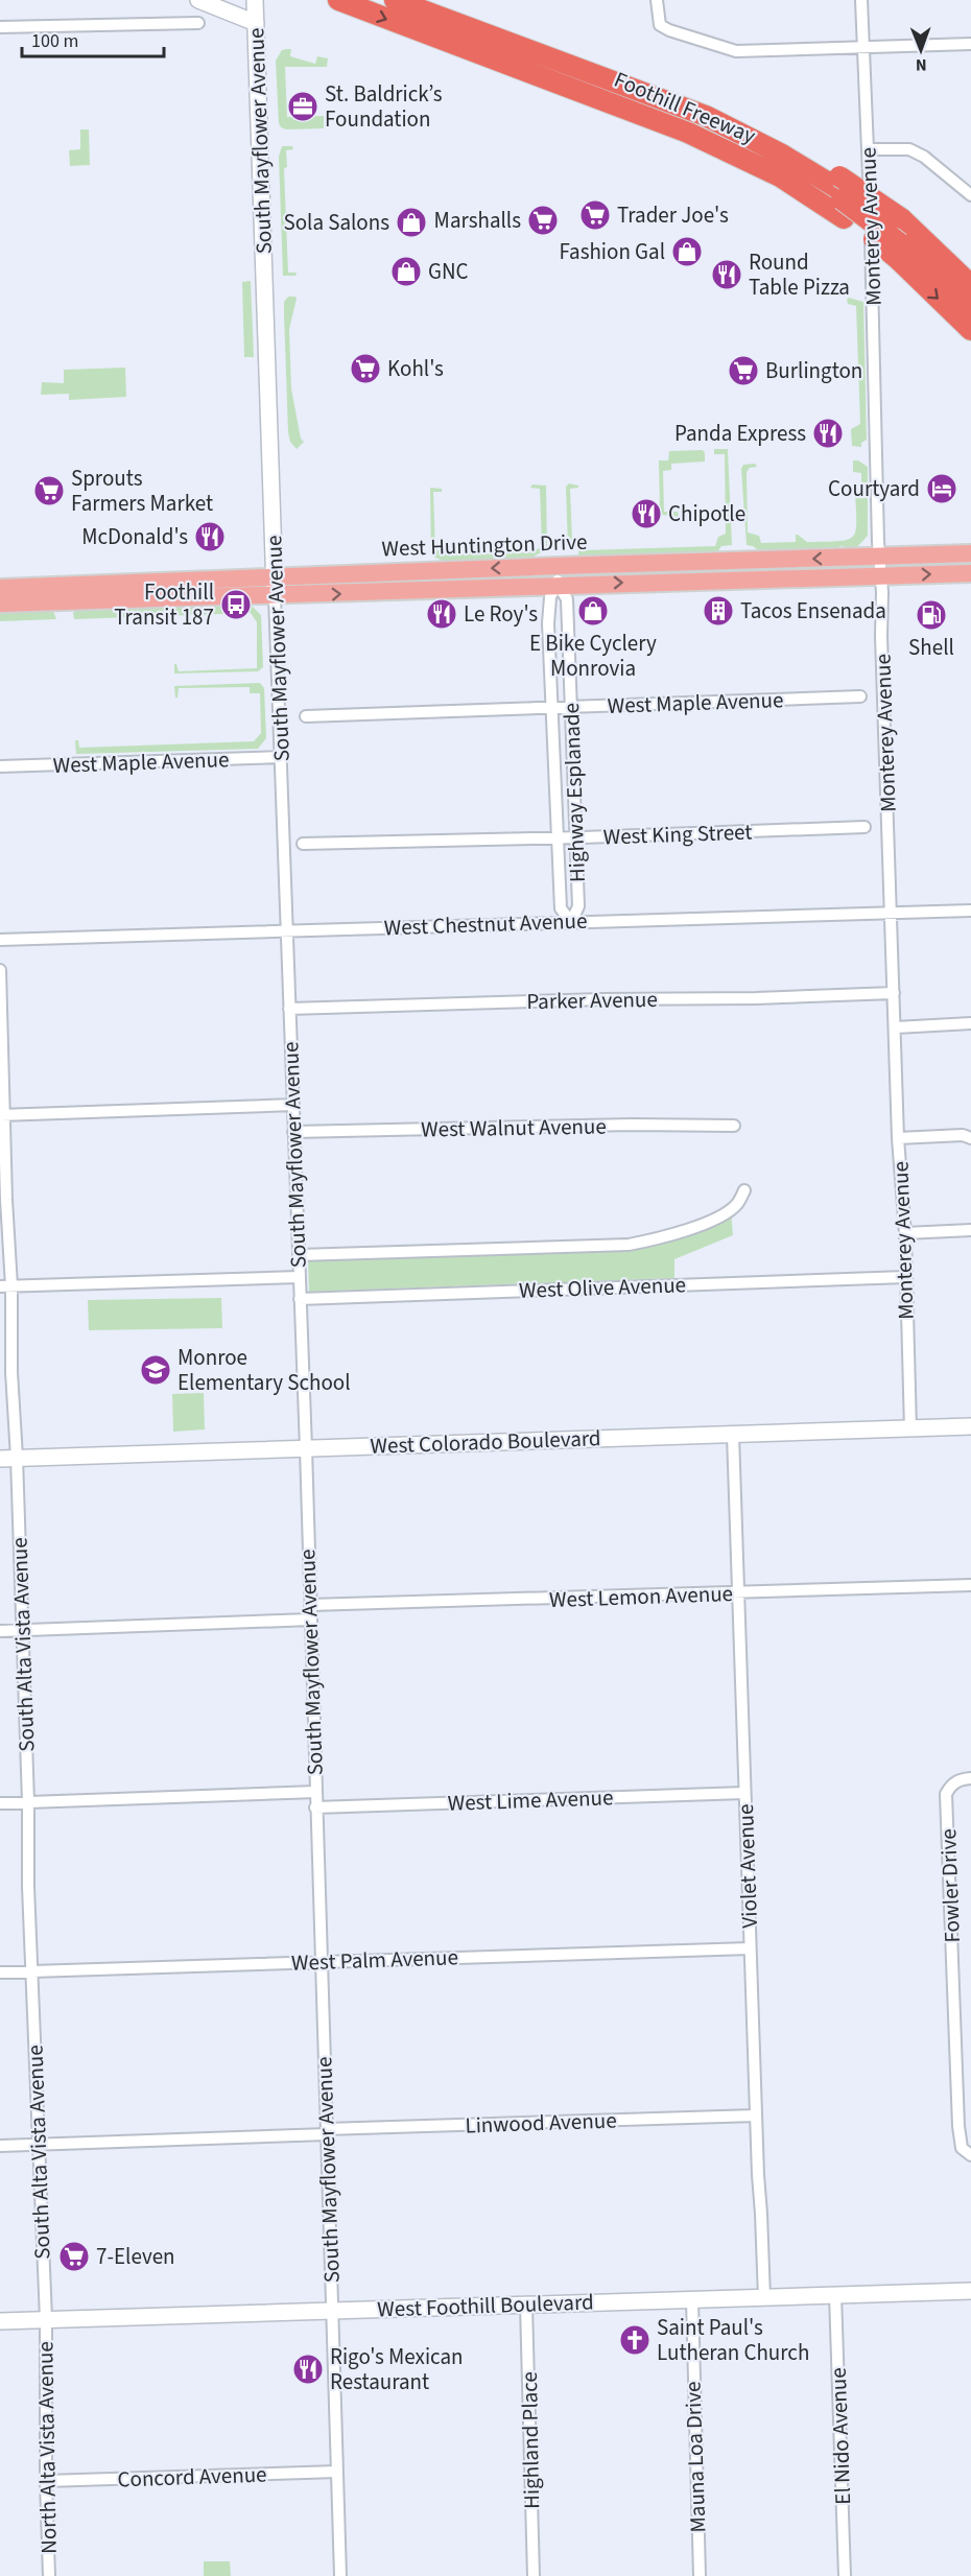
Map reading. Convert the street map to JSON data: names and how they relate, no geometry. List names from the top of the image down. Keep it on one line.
{"streets":{"highway":["Foothill Freeway"],"main road":["West Huntington Drive"],"street":["South Mayflower Avenue","Monterey Avenue","West Maple Avenue","Highway Esplanade","West King Street","West Chestnut Avenue","Parker Avenue","West Walnut Avenue","West Olive Avenue","West Colorado Boulevard","West Lemon Avenue","South Alta Vista Avenue","West Lime Avenue","Violet Avenue","Fowler Drive","West Palm Avenue","Linwood Avenue","West Foothill Boulevard","El Nido Avenue","Highland Place","North Alta Vista Avenue","Mauna Loa Drive","Concord Avenue"]},"crossings":[["South Mayflower Avenue","West Huntington Drive"],["South Mayflower Avenue","West Maple Avenue"],["South Mayflower Avenue","West Chestnut Avenue"],["South Mayflower Avenue","Parker Avenue"],["South Mayflower Avenue","West Walnut Avenue"],["South Mayflower Avenue","West Olive Avenue"],["South Mayflower Avenue","West Colorado Boulevard"],["South Mayflower Avenue","West Lemon Avenue"],["South Mayflower Avenue","West Lime Avenue"],["South Mayflower Avenue","West Palm Avenue"],["South Mayflower Avenue","Linwood Avenue"],["South Mayflower Avenue","West Foothill Boulevard"],["South Mayflower Avenue","Concord Avenue"],["Monterey Avenue","West Huntington Drive"],["Monterey Avenue","West Chestnut Avenue"],["Monterey Avenue","Parker Avenue"],["Monterey Avenue","West Olive Avenue"],["Monterey Avenue","West Colorado Boulevard"],["West Huntington Drive","Highway Esplanade"],["West Maple Avenue","Highway Esplanade"],["Highway Esplanade","West King Street"],["Highway Esplanade","West Chestnut Avenue"],["West Colorado Boulevard","South Alta Vista Avenue"],["West Colorado Boulevard","Violet Avenue"],["West Lemon Avenue","Violet Avenue"],["South Alta Vista Avenue","West Palm Avenue"],["South Alta Vista Avenue","Linwood Avenue"],["South Alta Vista Avenue","West Foothill Boulevard"],["South Alta Vista Avenue","North Alta Vista Avenue"],["West Lime Avenue","Violet Avenue"],["Violet Avenue","West Palm Avenue"],["Violet Avenue","Linwood Avenue"],["Violet Avenue","West Foothill Boulevard"],["West Foothill Boulevard","El Nido Avenue"],["West Foothill Boulevard","Highland Place"],["West Foothill Boulevard","North Alta Vista Avenue"],["West Foothill Boulevard","Mauna Loa Drive"],["North Alta Vista Avenue","Concord Avenue"]],"places":{"office":["St. Baldrick’s Foundation"],"supermarket":["Trader Joe's","Marshalls","Kohl's","Burlington","Sprouts Farmers Market","7-Eleven"],"shop":["Sola Salons","Fashion Gal","GNC","E Bike Cyclery Monrovia"],"restaurant":["Round Table Pizza","Panda Express","Chipotle","McDonald's","Le Roy's","Rigo's Mexican Restaurant"],"hotel":["Courtyard"],"bus stop":["Foothill Transit 187"],"building":["Tacos Ensenada"],"fuel station":["Shell"],"school or university":["Monroe Elementary School"],"church":["Saint Paul's Lutheran Church"]},"scale_bar":"100 m","north":"bottom"}
